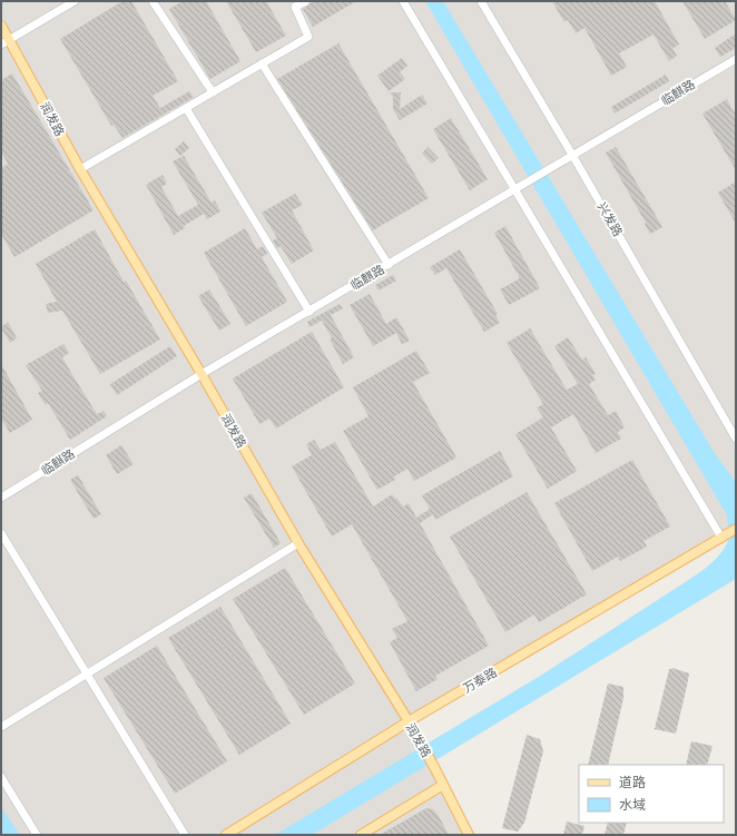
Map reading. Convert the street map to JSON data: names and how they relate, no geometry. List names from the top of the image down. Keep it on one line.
{"streets":{"main road":["润发路","万泰路"],"street":["临麒路","兴发路"]},"crossings":[["临麒路","润发路"],["临麒路","兴发路"],["润发路","万泰路"]],"legend":["道路","水域"]}
